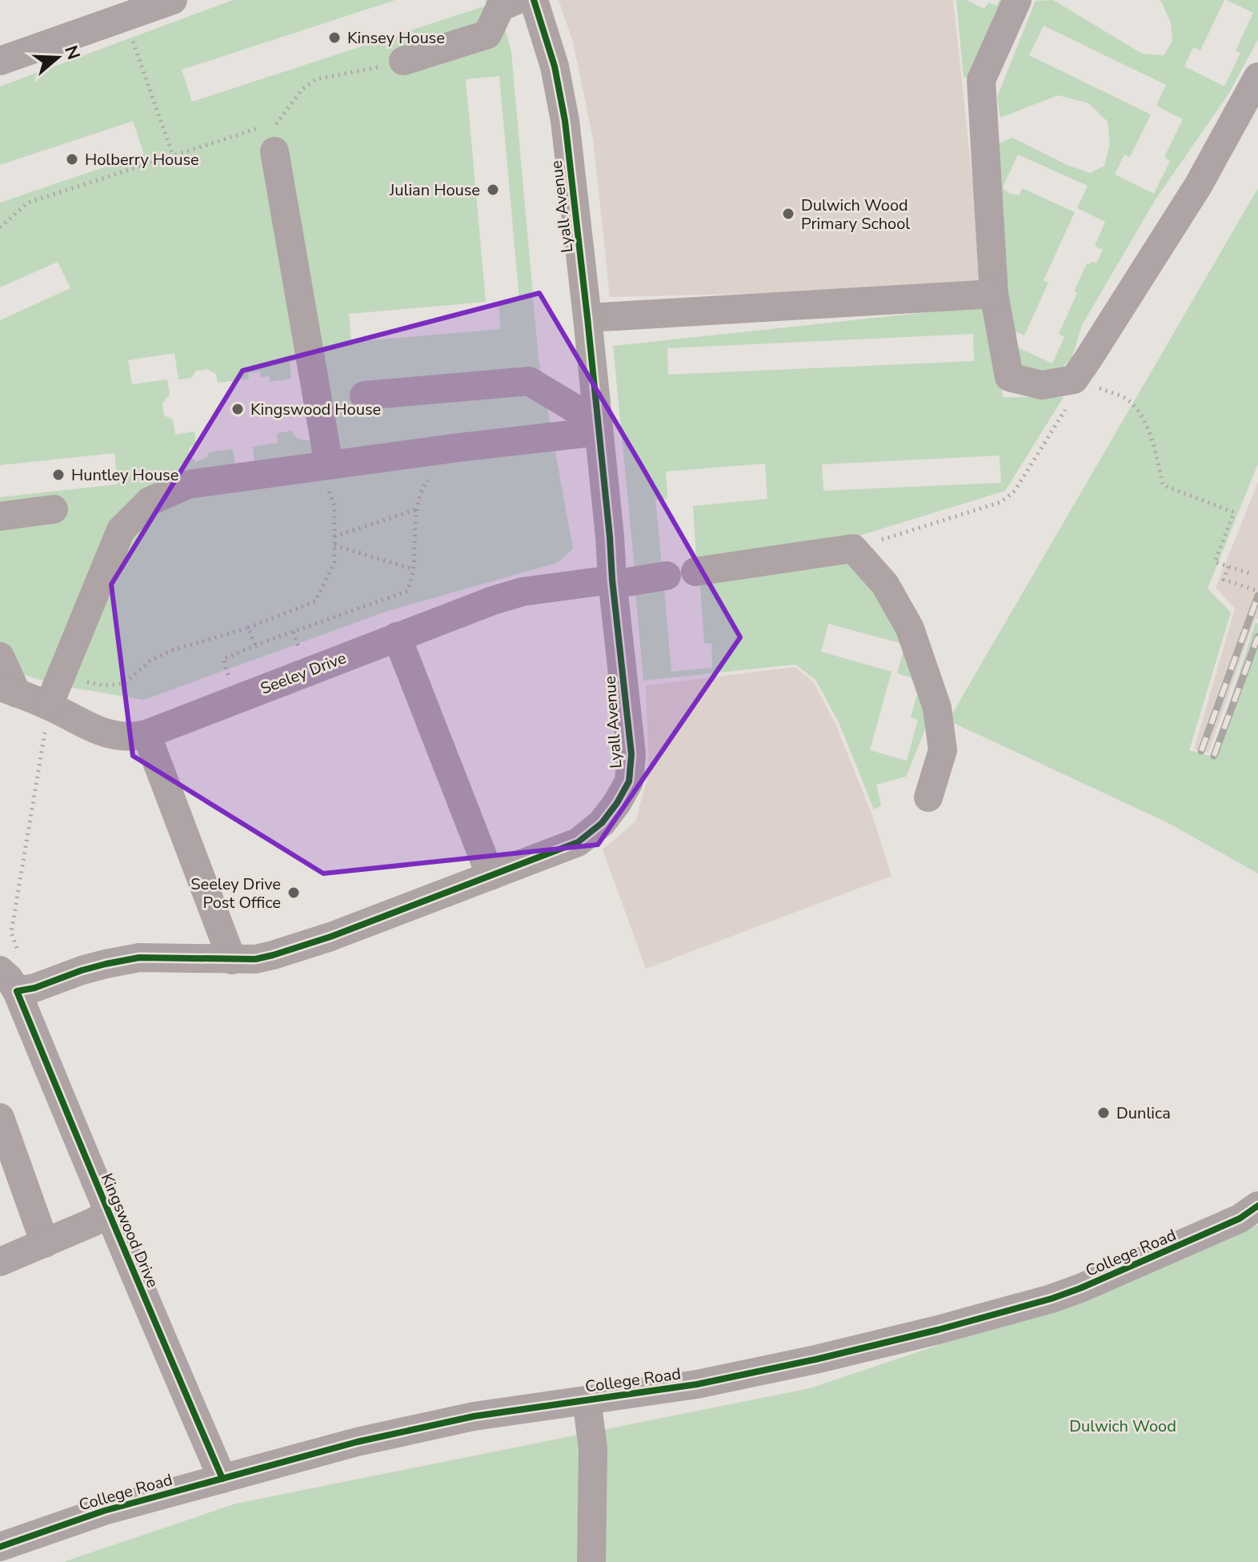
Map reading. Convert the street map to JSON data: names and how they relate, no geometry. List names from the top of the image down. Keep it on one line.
{"streets":{"street":["Lyall Avenue","Seeley Drive","Kingswood Drive","College Road"]},"crossings":[["Lyall Avenue","Seeley Drive"],["Lyall Avenue","Kingswood Drive"],["Kingswood Drive","College Road"]],"parks":["Dulwich Wood"],"places":["Kinsey House","Holberry House","Julian House","Dulwich Wood Primary School","Kingswood House","Huntley House","Seeley Drive Post Office","Dunlica"],"north":"right"}
